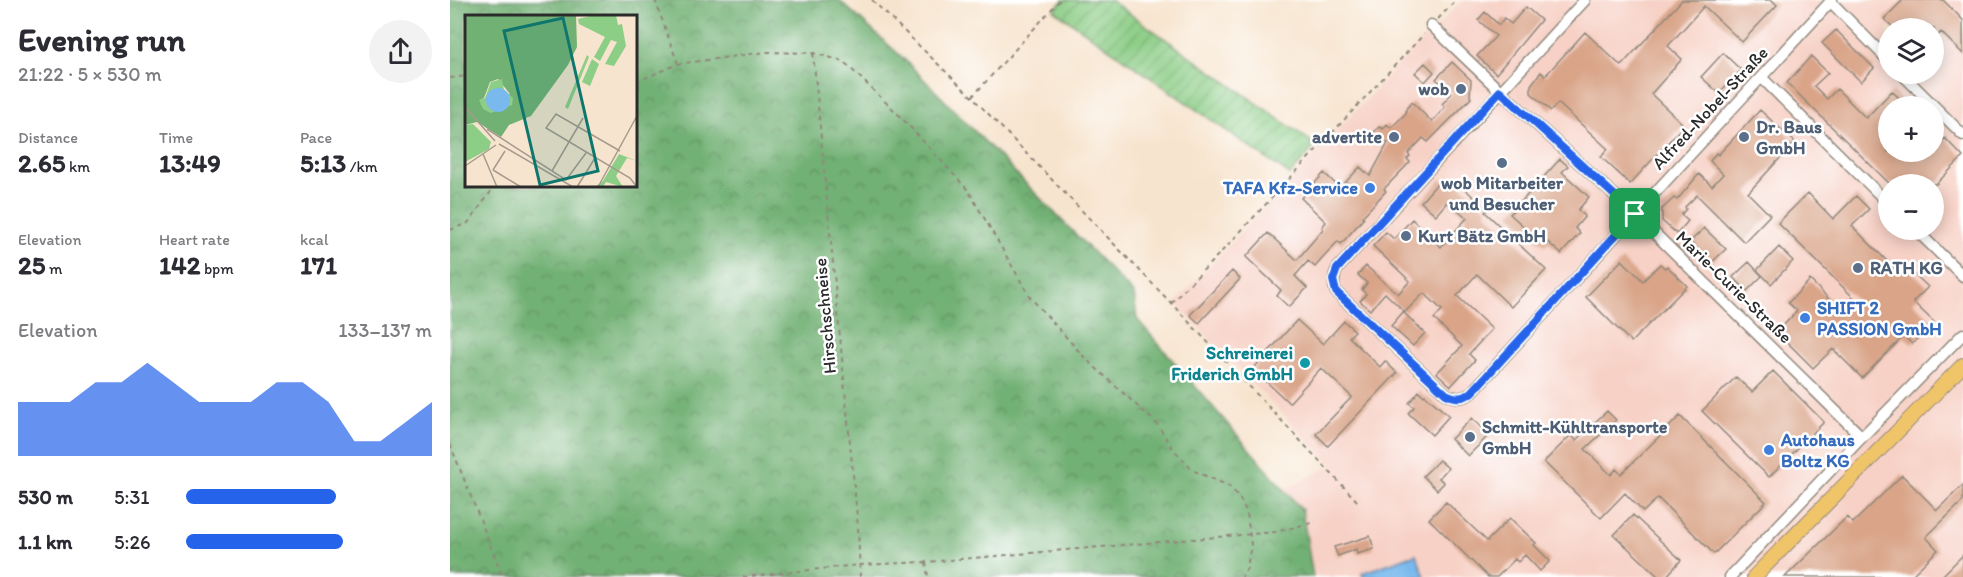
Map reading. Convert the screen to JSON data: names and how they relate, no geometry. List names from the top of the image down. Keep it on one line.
{"streets":{"street":["Alfred-Nobel-Straße","Marie-Curie-Straße"],"path":["Hirschschneise"]},"crossings":[["Alfred-Nobel-Straße","Marie-Curie-Straße"]],"places":["wob","advertite","Dr. Baus GmbH","wob Mitarbeiter und Besucher","TAFA Kfz-Service","Kurt Bätz GmbH","RATH KG","SHIFT 2 PASSION GmbH","Schreinerei Friderich GmbH","Schmitt-Kühltransporte GmbH","Autohaus Boltz KG"],"page":{"heading":["Evening run","21:22 · 5 × 530 m"],"map_buttons":["+","−"],"stats":[["Distance","2.65 km"],["Time","13:49"],["Pace","5:13 /km"],["Elevation","25 m"],["Heart rate","142 bpm"],["kcal","171"]],"chart":["Elevation","133–137 m"],"list":[{"name":"530 m","note":"5:31"},{"name":"1.1 km","note":"5:26"}]}}
